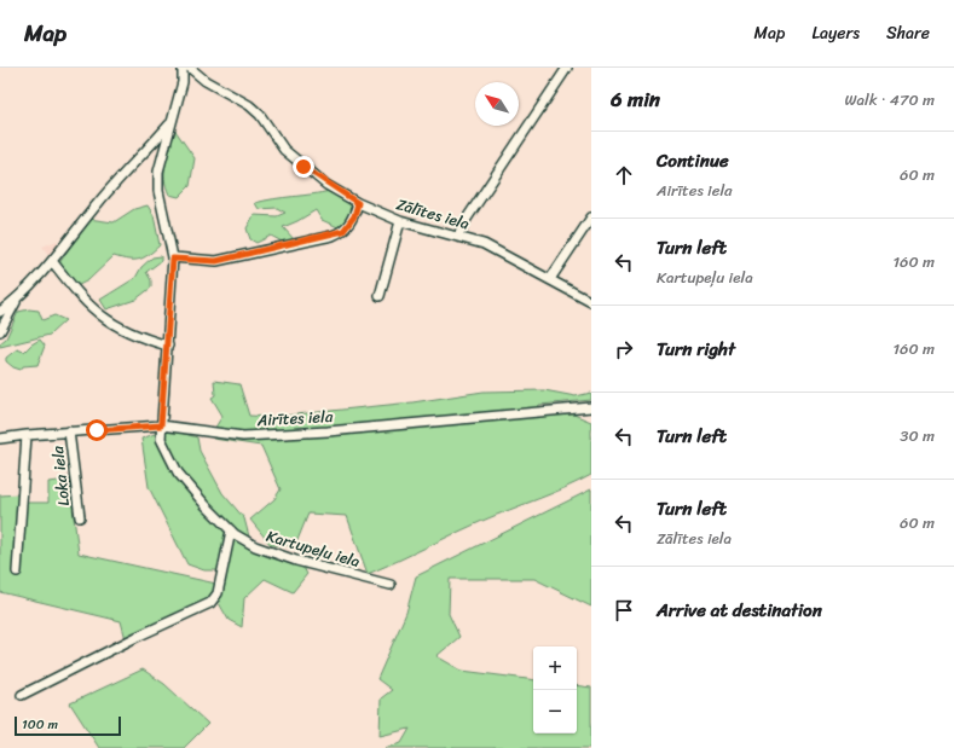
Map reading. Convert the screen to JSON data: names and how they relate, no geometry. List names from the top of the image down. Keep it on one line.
{"streets":{"street":["Zālītes iela","Airītes iela","Loka iela","Kartupeļu iela"]},"crossings":[["Airītes iela","Loka iela"],["Airītes iela","Kartupeļu iela"]],"scale_bar":"100 m","north":"top left","page":{"header":"Map","nav":["Map","Layers","Share"],"heading":["6 min","Walk · 470 m"],"list":[["Continue","Airītes iela","60 m"],["Turn left","Kartupeļu iela","160 m"],["Turn right","160 m"],["Turn left","30 m"],["Turn left","Zālītes iela","60 m"],"Arrive at destination"],"map_buttons":["+","−"],"scale":"100 m"}}
